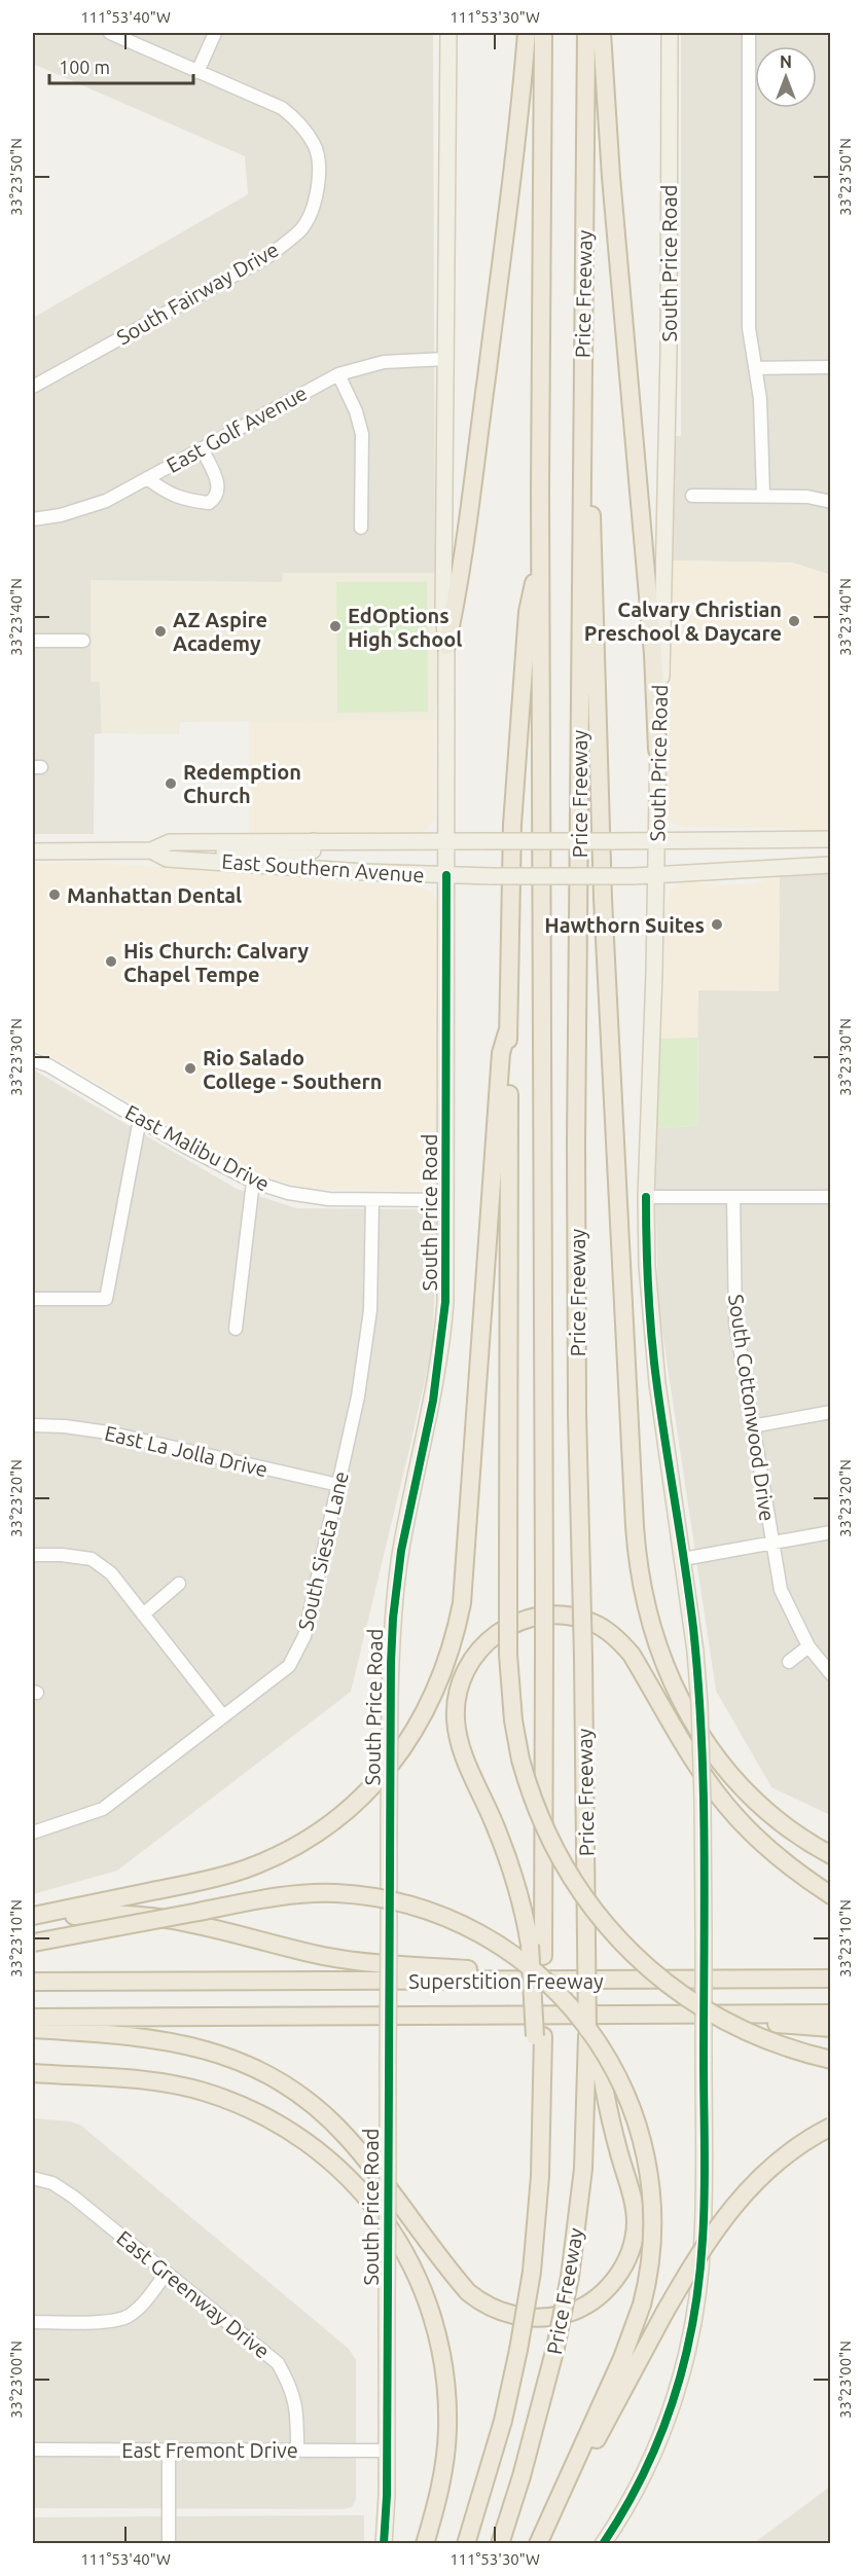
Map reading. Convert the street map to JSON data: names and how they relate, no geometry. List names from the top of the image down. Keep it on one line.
{"streets":{"highway":["Price Freeway","Superstition Freeway"],"main road":["South Price Road","East Southern Avenue"],"street":["South Fairway Drive","East Golf Avenue","East Malibu Drive","South Cottonwood Drive","East La Jolla Drive","South Siesta Lane","East Greenway Drive","East Fremont Drive"]},"crossings":[["South Price Road","East Golf Avenue"],["South Price Road","East Southern Avenue"],["South Price Road","East Malibu Drive"],["South Price Road","East Fremont Drive"],["East Malibu Drive","South Siesta Lane"],["East La Jolla Drive","South Siesta Lane"],["East Greenway Drive","East Fremont Drive"]],"places":["Calvary Christian Preschool & Daycare","EdOptions High School","AZ Aspire Academy","Redemption Church","Manhattan Dental","Hawthorn Suites","His Church: Calvary Chapel Tempe","Rio Salado College - Southern"],"scale_bar":"100 m","north":"top","coordinates":["111°53'40\"W","111°53'30\"W","33°23'50\"N","33°23'40\"N","33°23'30\"N","33°23'20\"N","33°23'10\"N","33°23'00\"N"]}
